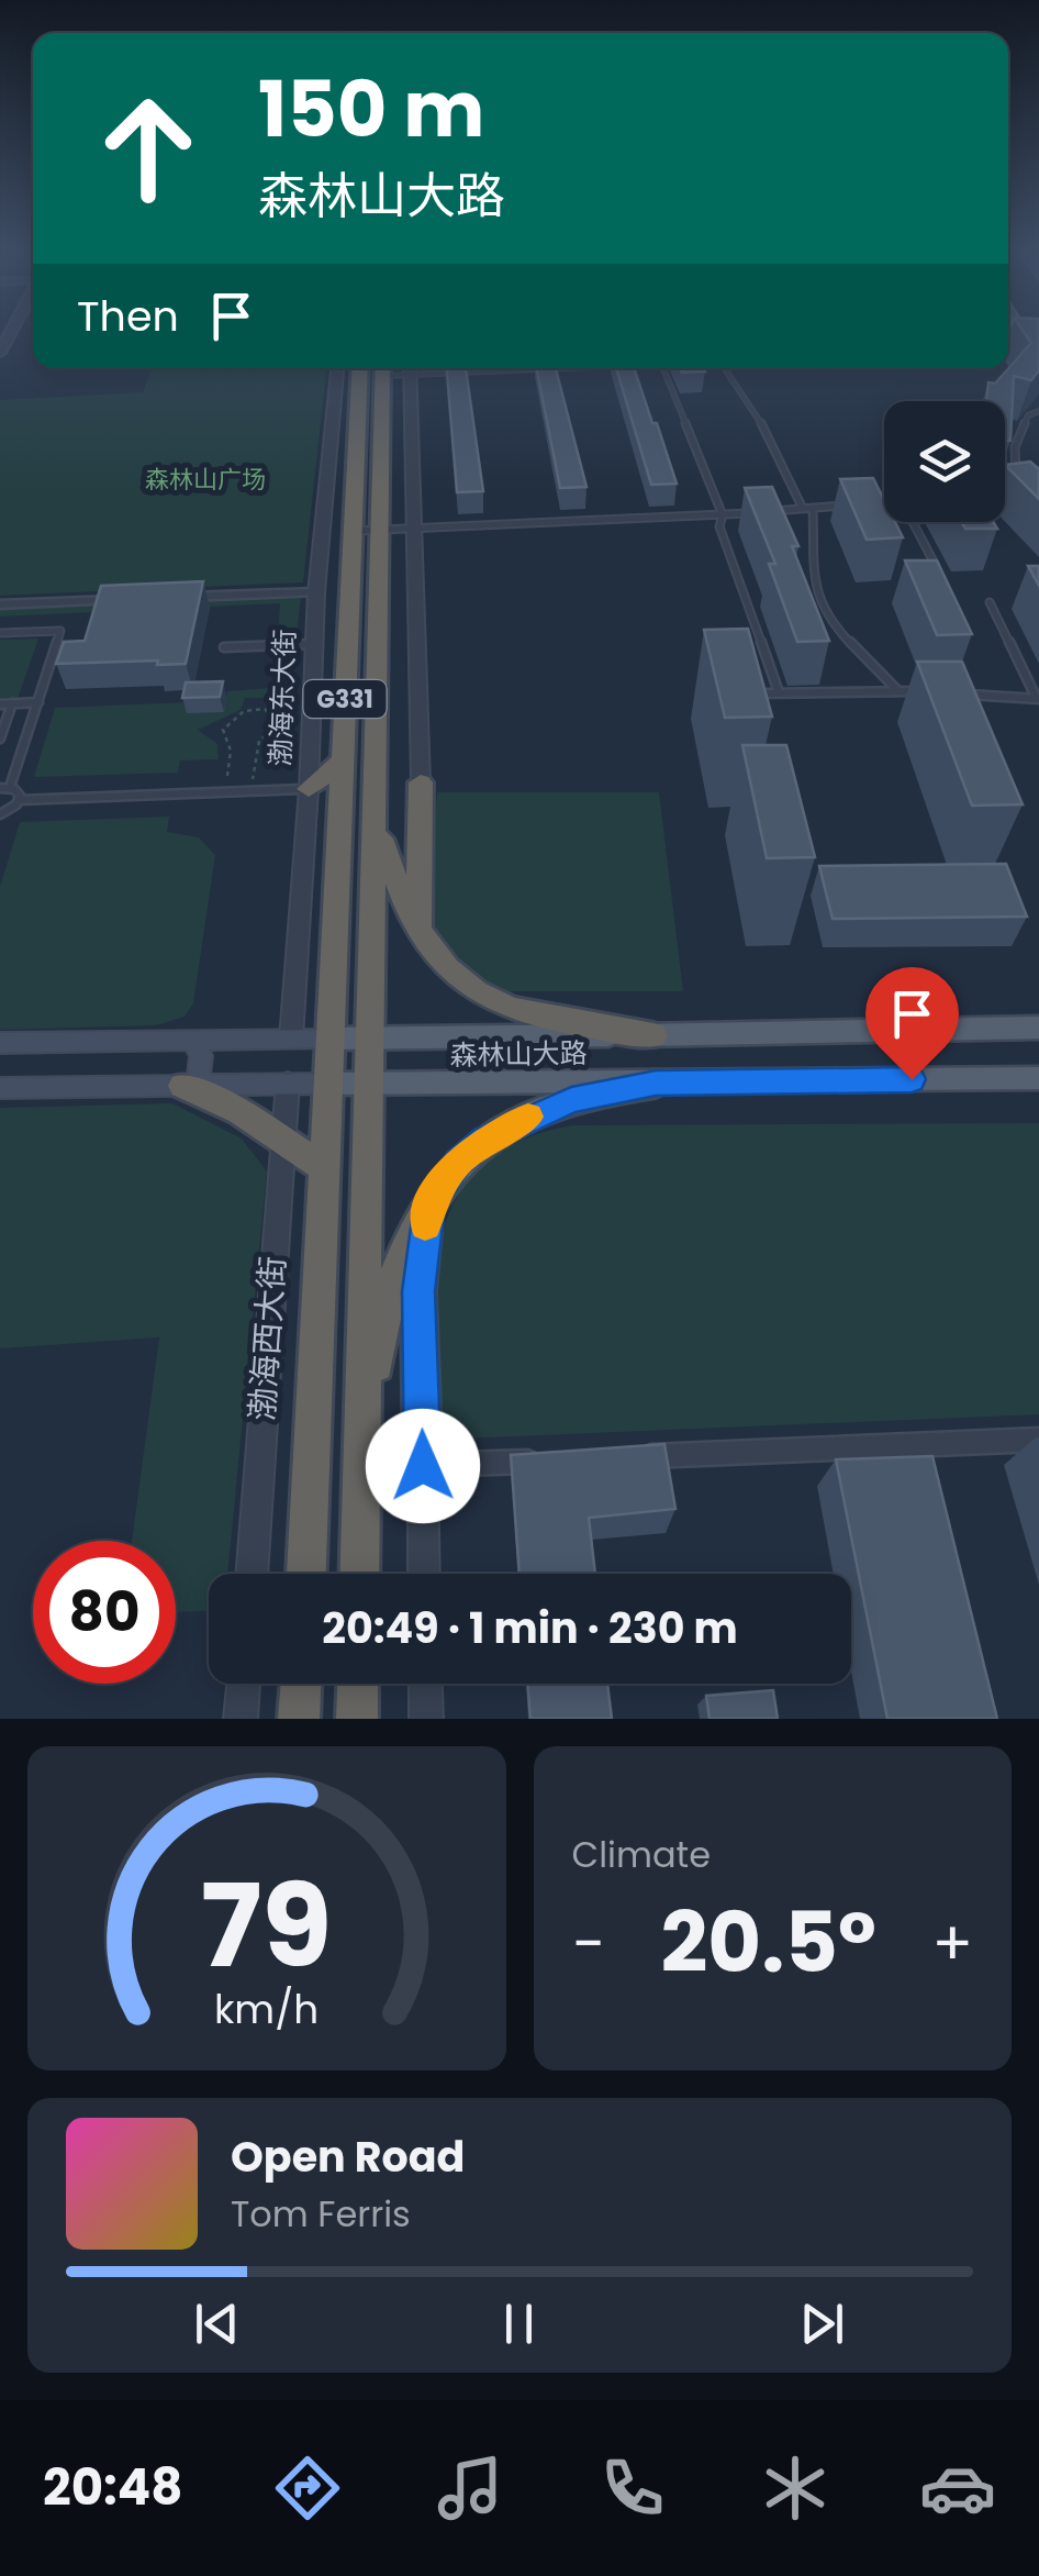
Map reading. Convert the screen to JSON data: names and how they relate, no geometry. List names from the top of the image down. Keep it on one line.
{"streets":{"highway":["G331","渤海西大街"],"main road":["森林山大路"],"street":["渤海东大街"]},"crossings":[["渤海东大街","森林山大路"],["G331","森林山大路"],["G331","渤海西大街"],["森林山大路","渤海西大街"]],"parks":["森林山广场"],"page":{"turn":["150 m","森林山大路"],"then":"Then","limit":"80","trip":"20:49 · 1 min · 230 m","tile":"Climate","heat":["−","20.5°","+"],"song":["Open Road","Tom Ferris"],"tabs":"20:48","gauge":["79","km/h"]}}
